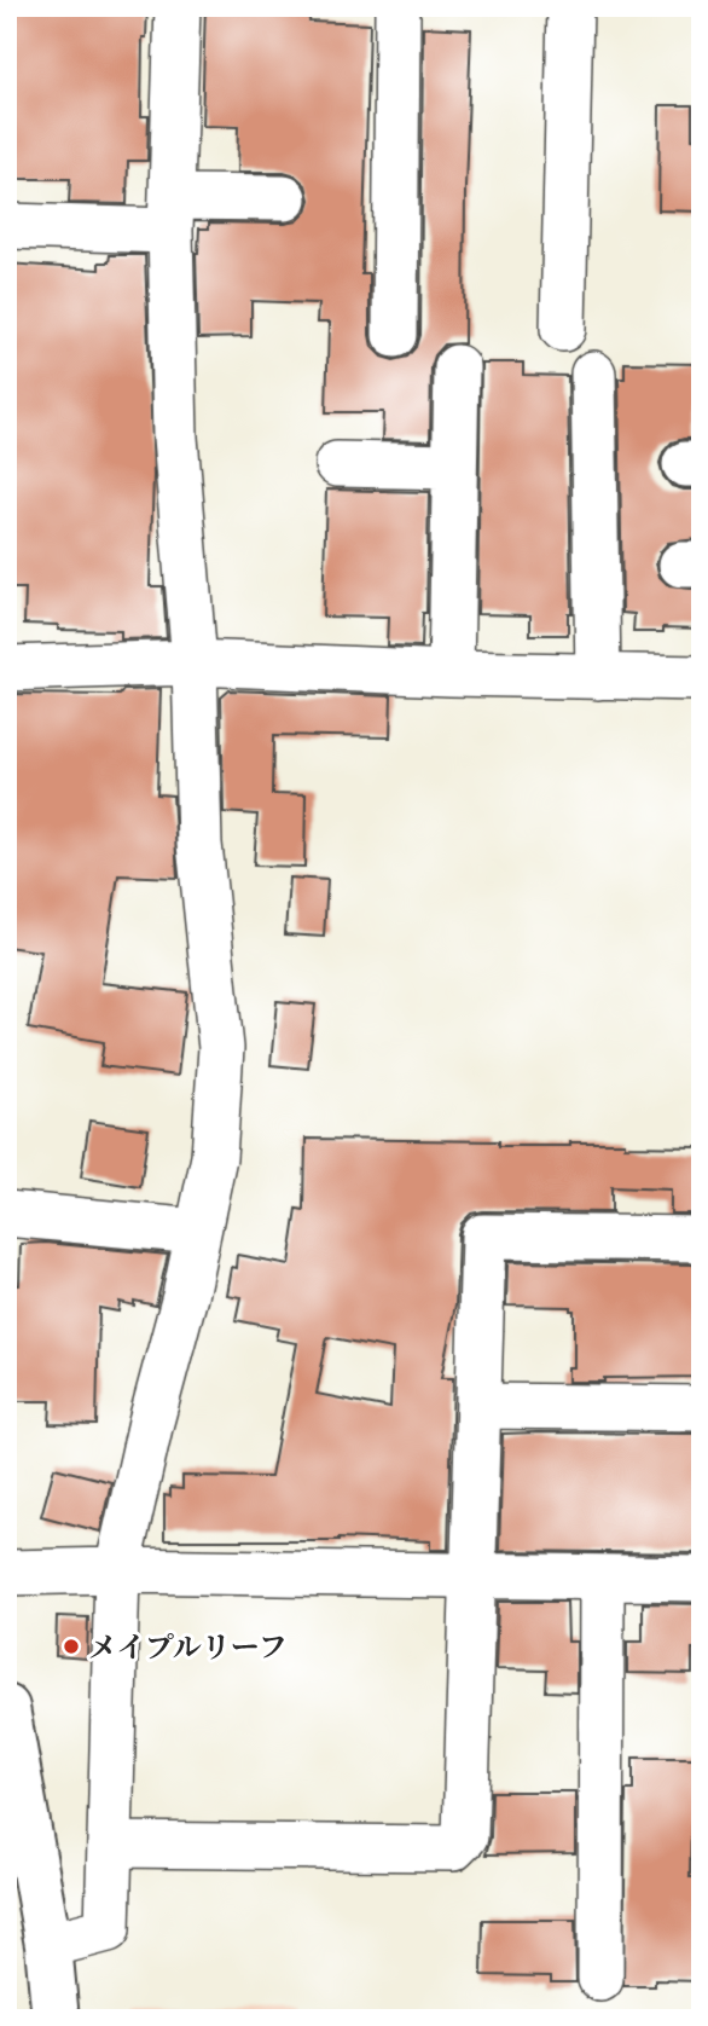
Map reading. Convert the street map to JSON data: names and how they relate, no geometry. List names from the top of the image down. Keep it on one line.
{"places":["メイプルリーフ"]}
